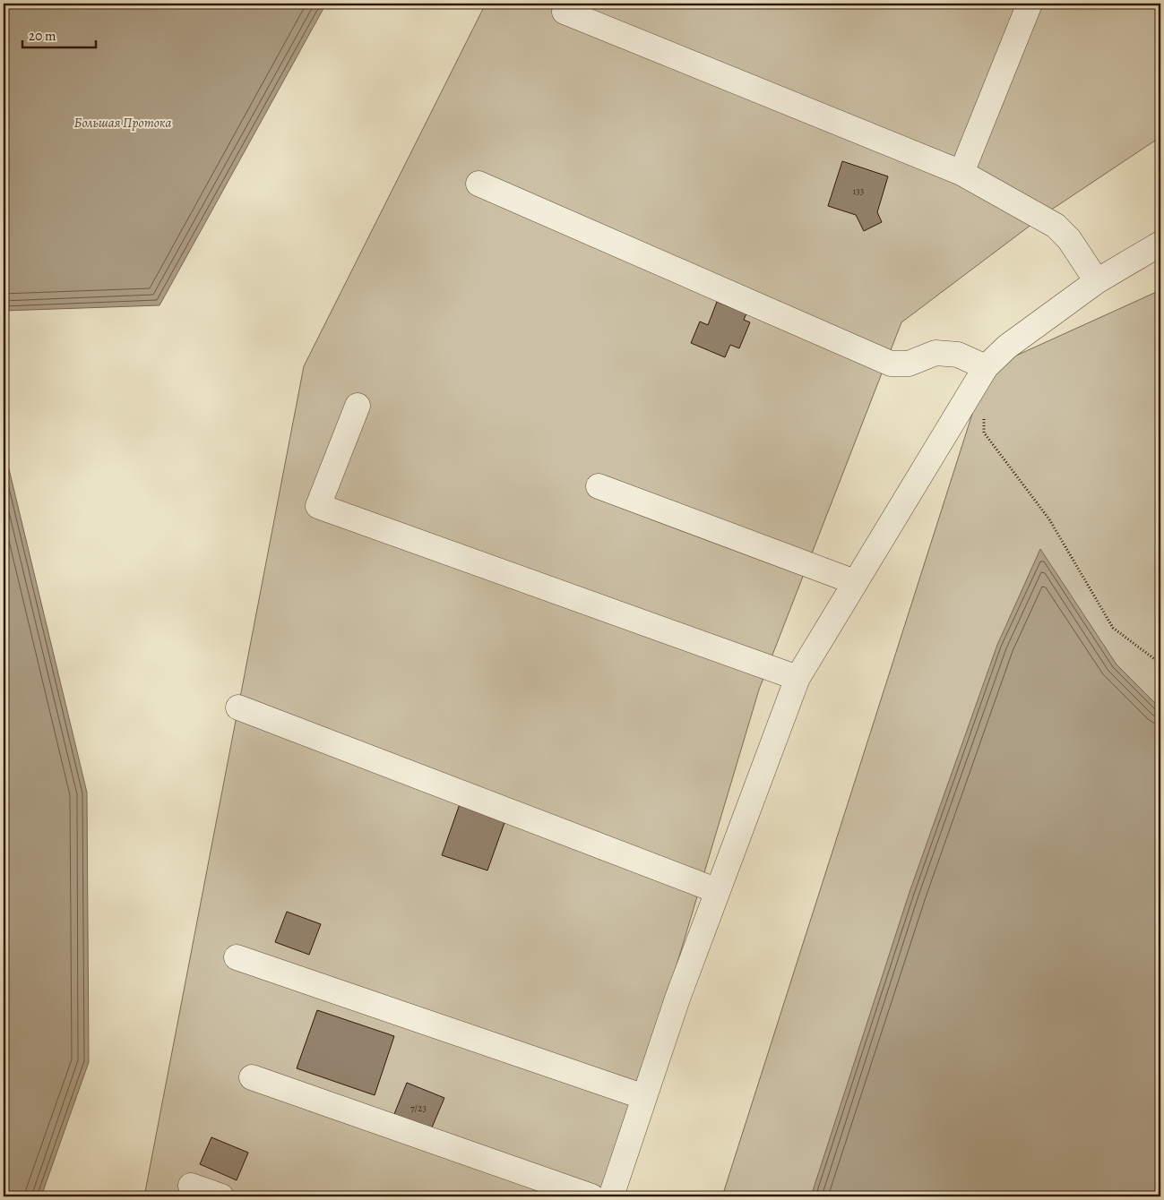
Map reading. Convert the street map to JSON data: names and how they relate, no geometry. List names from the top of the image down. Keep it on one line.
{"water":["Большая Протока"],"house_numbers":["133","7/23"],"scale_bar":"20 m"}
